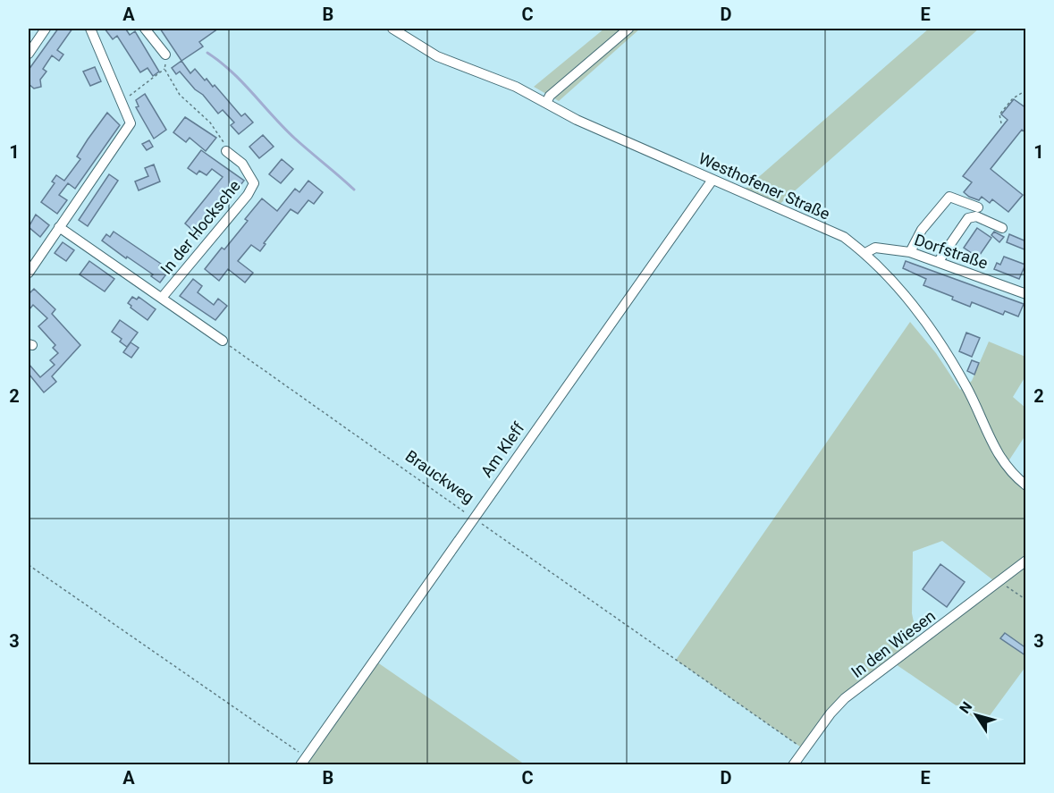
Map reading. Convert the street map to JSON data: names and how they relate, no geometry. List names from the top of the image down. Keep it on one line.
{"streets":{"street":["Westhofener Straße","In der Hocksche","Dorfstraße","Am Kleff","In den Wiesen"],"path":["Brauckweg"]},"crossings":[["Westhofener Straße","Dorfstraße"],["Westhofener Straße","Am Kleff"],["Am Kleff","Brauckweg"],["Brauckweg","In den Wiesen"]],"north":"top left","grid":{"columns":["A","B","C","D","E"],"rows":["1","2","3"]}}
